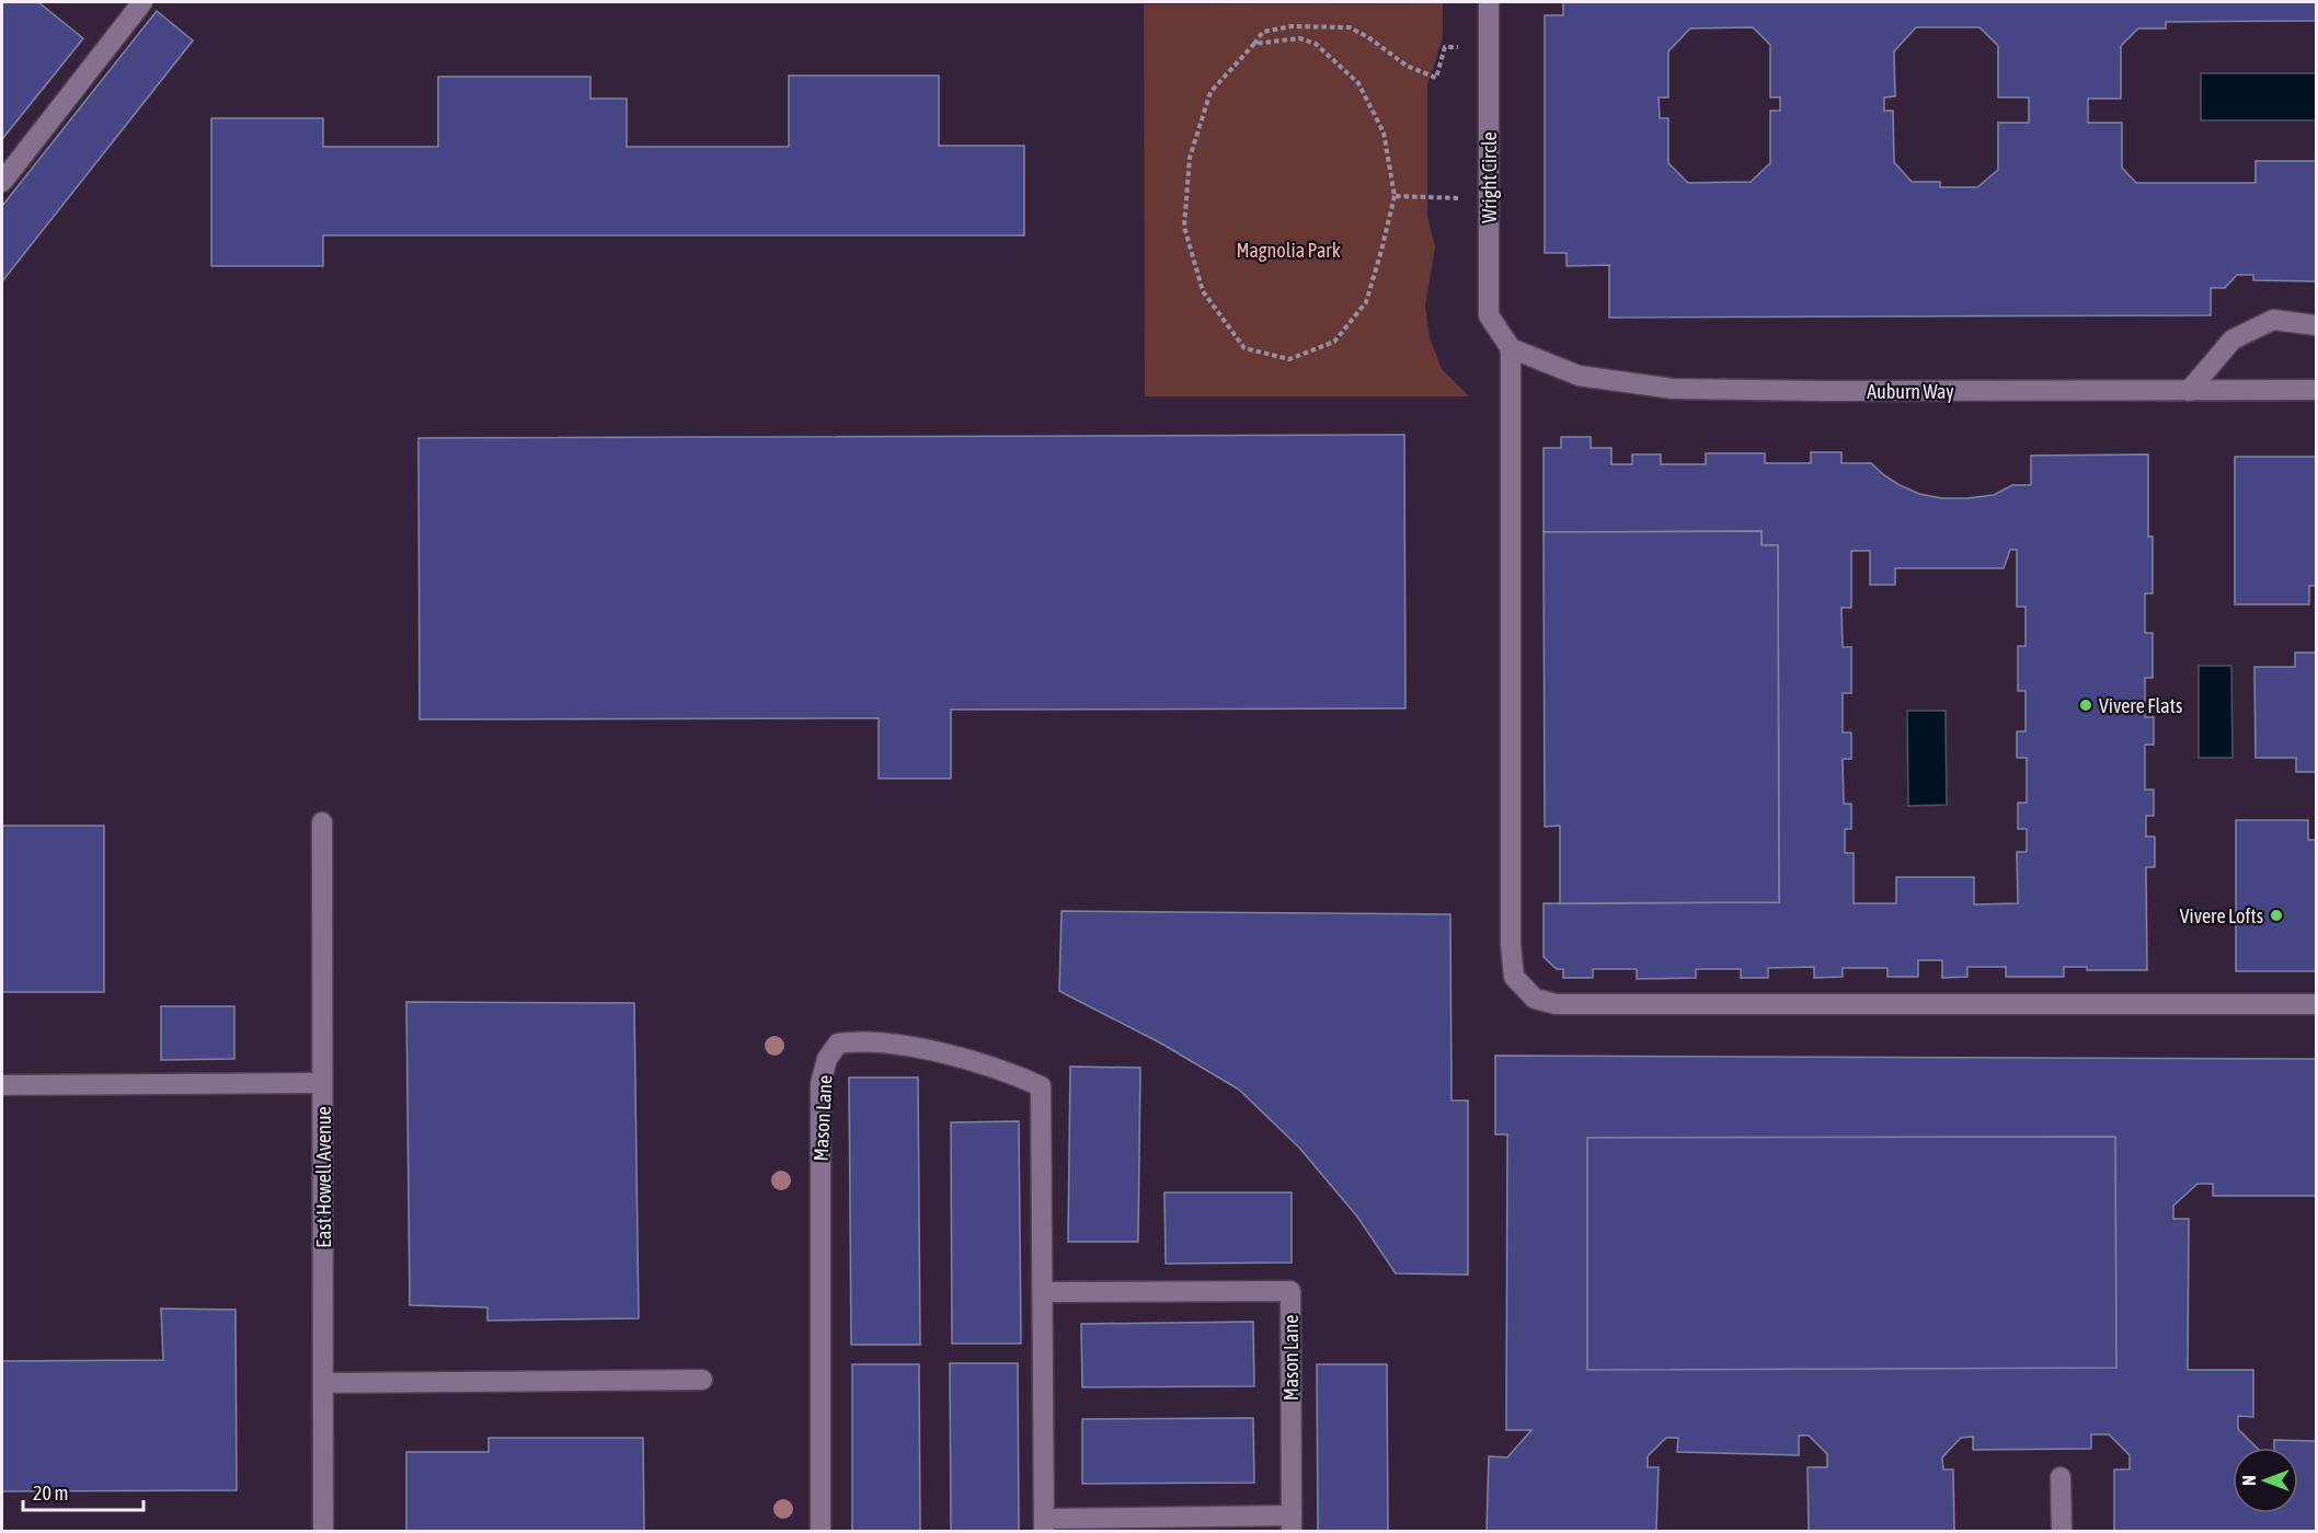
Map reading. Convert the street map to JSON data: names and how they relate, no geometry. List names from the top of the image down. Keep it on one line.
{"streets":{"street":["Wright Circle","Auburn Way","Mason Lane","East Howell Avenue"]},"crossings":[["Wright Circle","Auburn Way"]],"parks":["Magnolia Park"],"places":["Vivere Flats","Vivere Lofts"],"scale_bar":"20 m","north":"left"}
